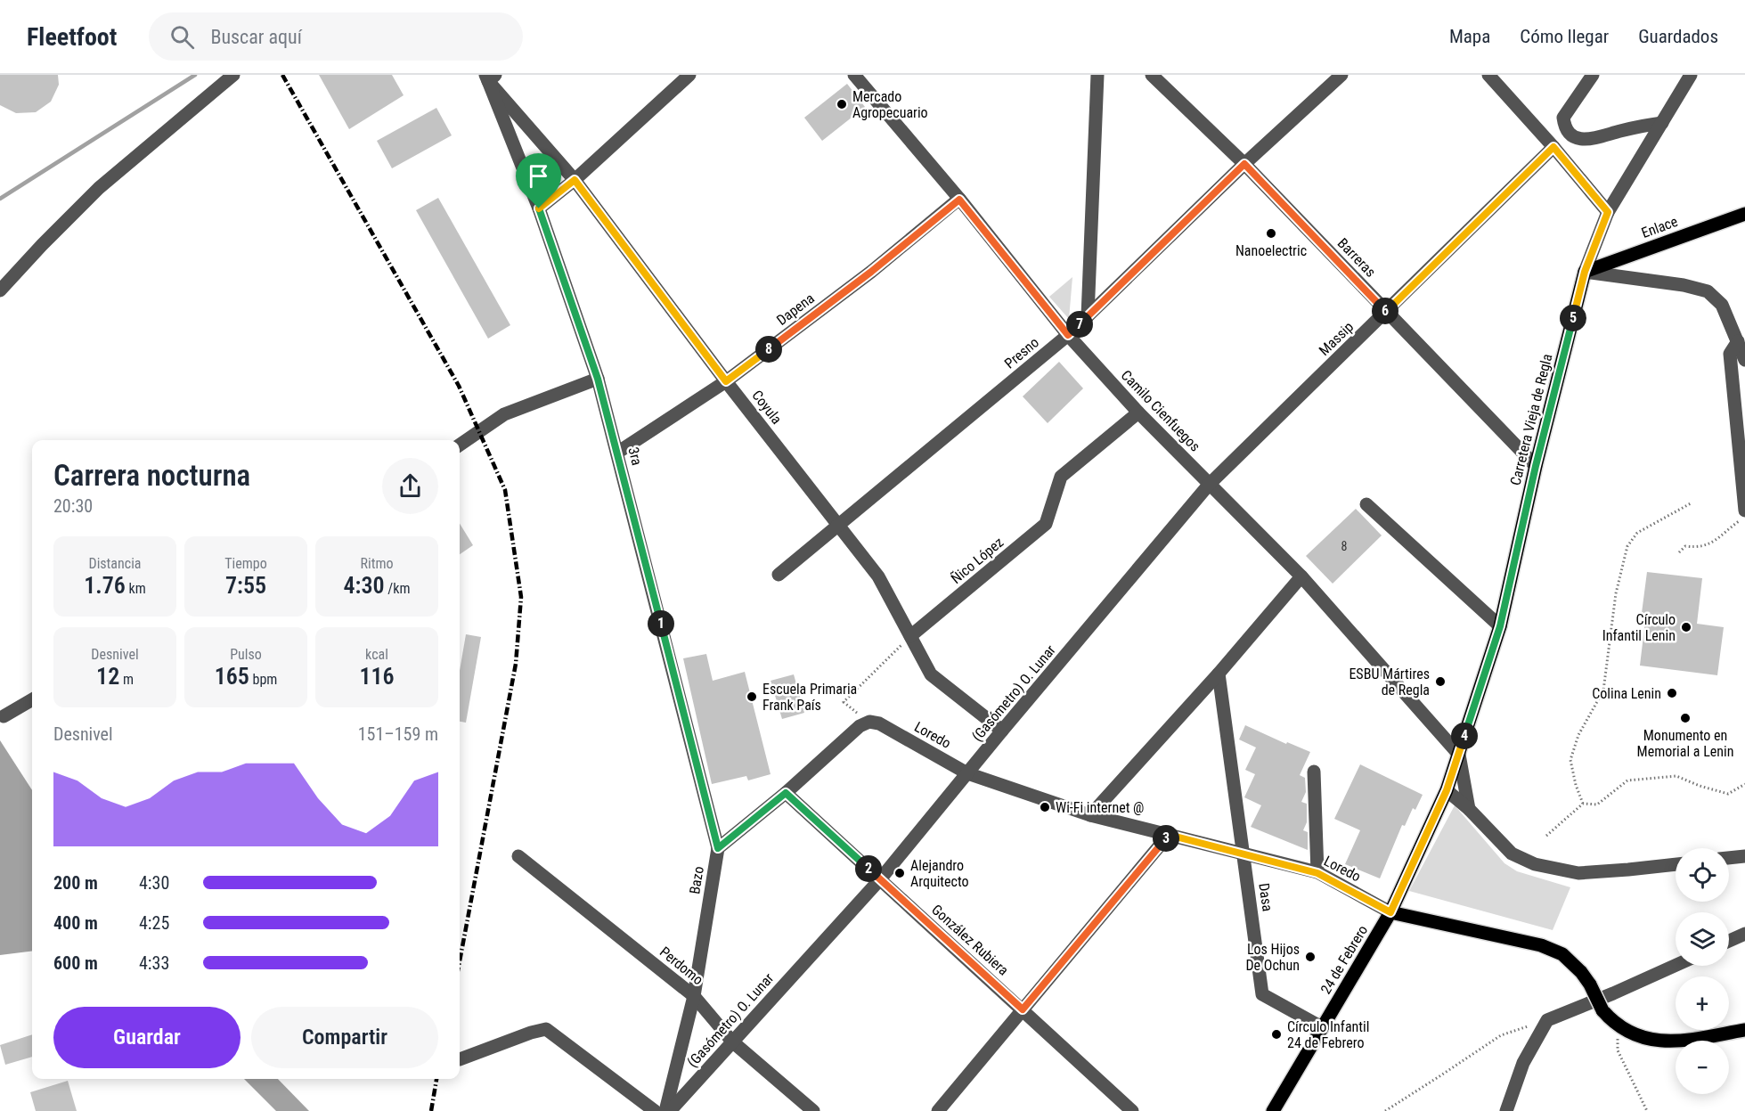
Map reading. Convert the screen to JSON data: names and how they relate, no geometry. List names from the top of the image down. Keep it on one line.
{"streets":{"main road":["Enlace","Carretera Vieja de Regla","Loredo","24 de Febrero"],"street":["Barreras","Dapena","Massip","Presno","Coyula","Camilo Cienfuegos","3ra","Ñico López","(Gasómetro) O. Lunar","Bazo","Dasa","González Rubiera","Perdomo"]},"crossings":[["Enlace","Carretera Vieja de Regla"],["Barreras","Massip"],["Barreras","Presno"],["Barreras","Carretera Vieja de Regla"],["Dapena","Coyula"],["Dapena","Camilo Cienfuegos"],["Dapena","3ra"],["Massip","Camilo Cienfuegos"],["Massip","(Gasómetro) O. Lunar"],["Presno","Coyula"],["Presno","Camilo Cienfuegos"],["Coyula","3ra"],["Coyula","Ñico López"],["Coyula","(Gasómetro) O. Lunar"],["Camilo Cienfuegos","Carretera Vieja de Regla"],["Camilo Cienfuegos","Ñico López"],["Camilo Cienfuegos","(Gasómetro) O. Lunar"],["Carretera Vieja de Regla","24 de Febrero"],["3ra","Bazo"],["(Gasómetro) O. Lunar","Loredo"],["(Gasómetro) O. Lunar","González Rubiera"],["(Gasómetro) O. Lunar","Perdomo"],["Loredo","Dasa"],["Loredo","24 de Febrero"],["Bazo","Perdomo"],["Dasa","24 de Febrero"]],"places":["Mercado Agropecuario","Nanoelectric","Círculo Infantil Lenin","ESBU Mártires de Regla","Colina Lenin","Escuela Primaria Frank País","Monumento en Memorial a Lenin","Wi-Fi internet @","Alejandro Arquitecto","Los Hijos De Ochun","Círculo Infantil 24 de Febrero"],"house_numbers":["8"],"page":{"header":"Fleetfoot","search":"Buscar aquí","nav":["Mapa","Cómo llegar","Guardados"],"pins":["6","5","7","8","1","4","3","2"],"heading":["Carrera nocturna","20:30"],"stats":[["Distancia","1.76 km"],["Tiempo","7:55"],["Ritmo","4:30 /km"],["Desnivel","12 m"],["Pulso","165 bpm"],["kcal","116"]],"chart":["Desnivel","151–159 m"],"map_buttons":["+","−"],"list":[{"name":"200 m","note":"4:30"},{"name":"400 m","note":"4:25"},{"name":"600 m","note":"4:33"}],"buttons":["Guardar","Compartir"]}}
